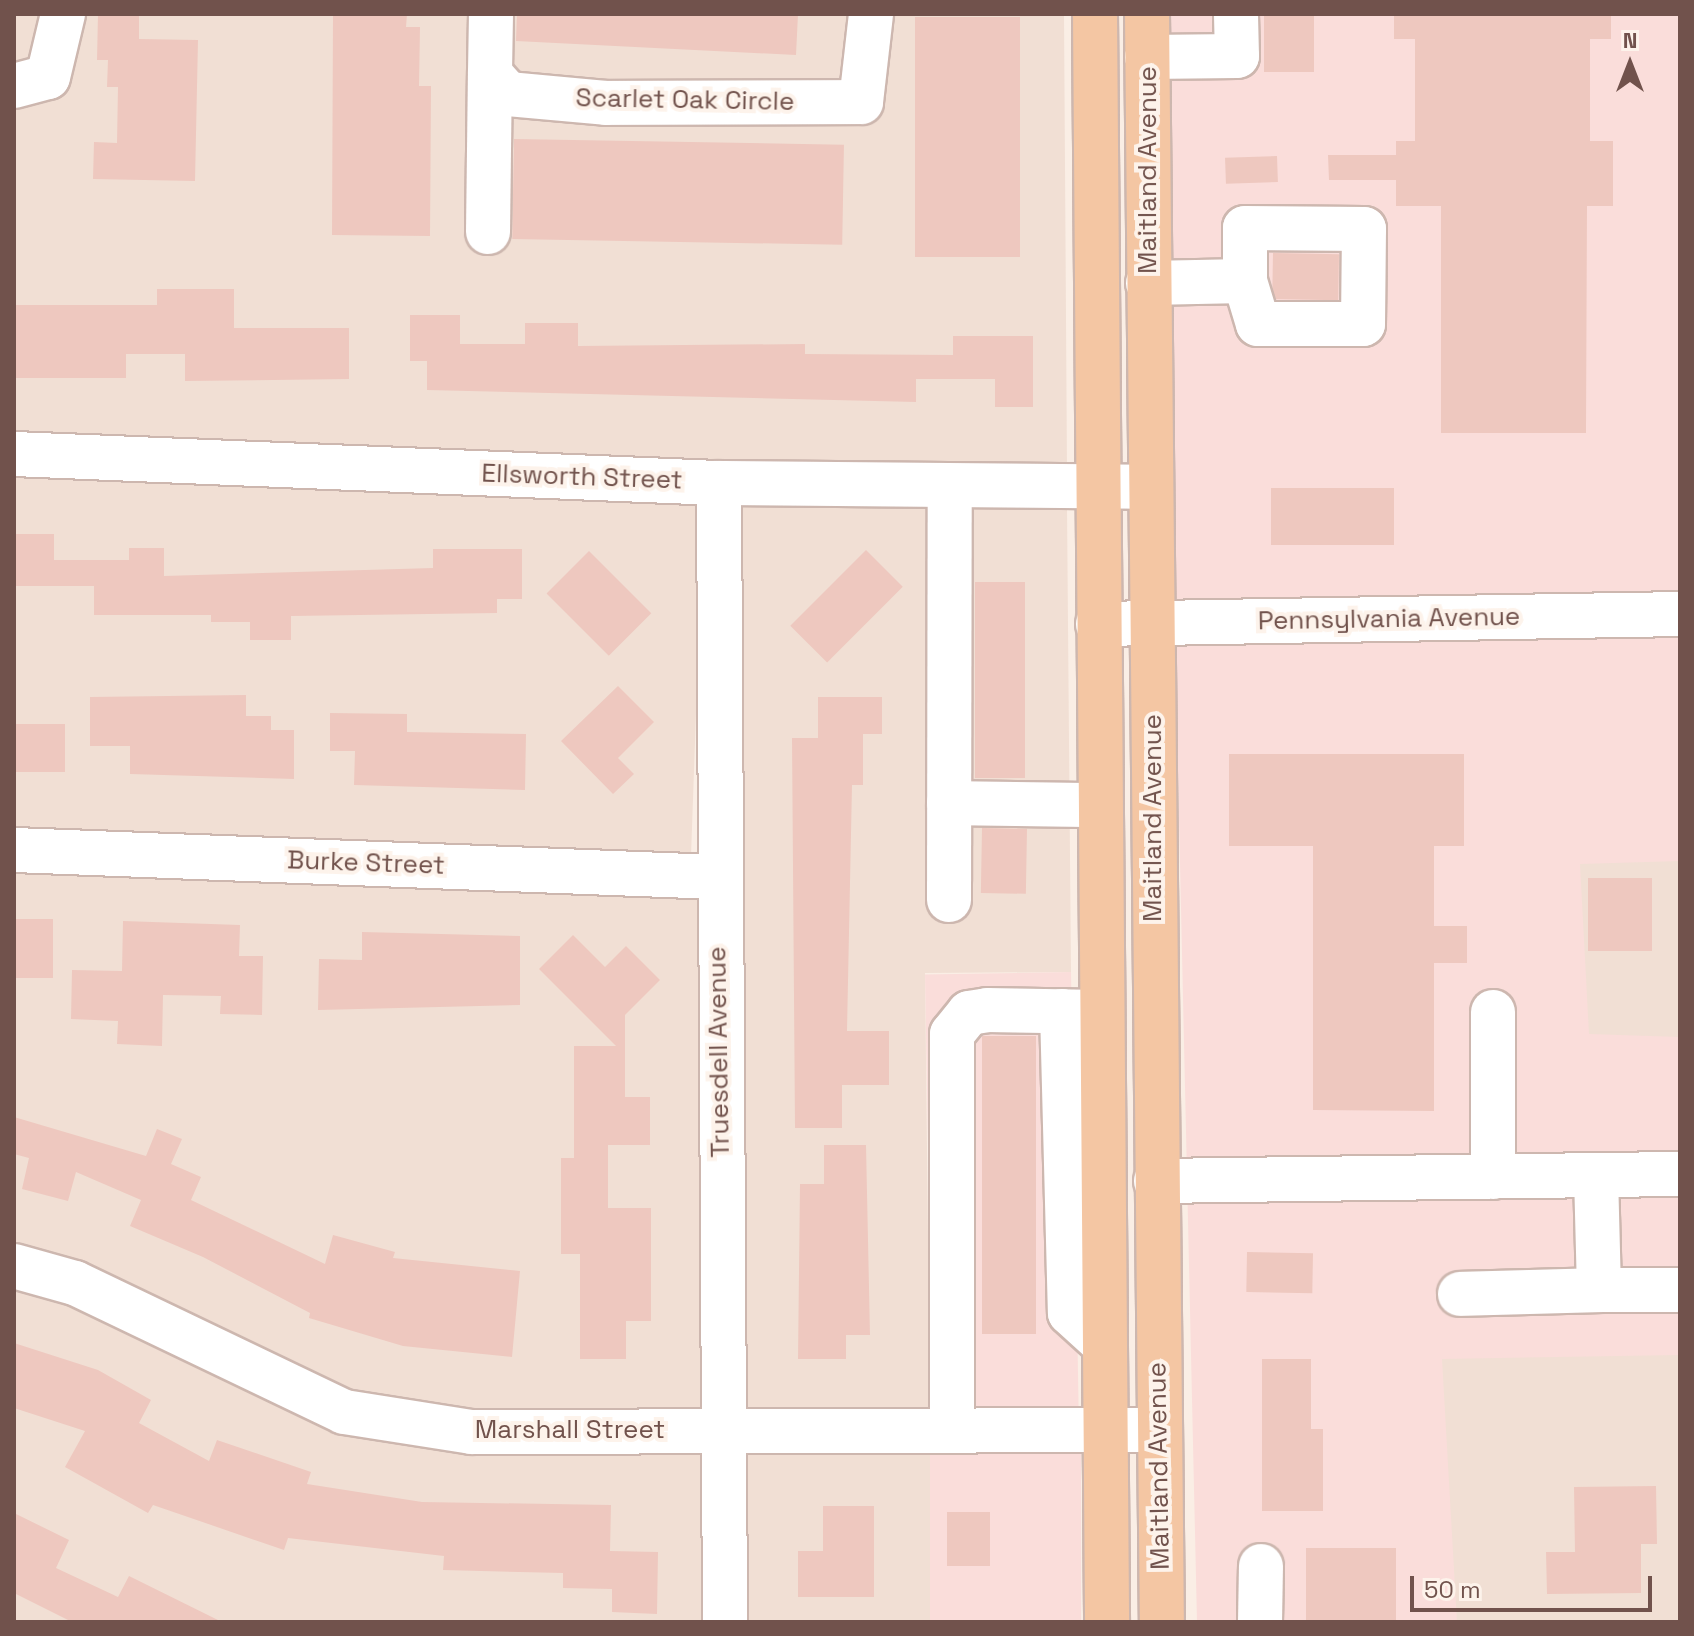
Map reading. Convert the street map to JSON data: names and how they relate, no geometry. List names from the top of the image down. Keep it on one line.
{"streets":{"main road":["Maitland Avenue"],"street":["Scarlet Oak Circle","Ellsworth Street","Pennsylvania Avenue","Burke Street","Truesdell Avenue","Marshall Street"]},"crossings":[["Maitland Avenue","Ellsworth Street"],["Maitland Avenue","Pennsylvania Avenue"],["Maitland Avenue","Marshall Street"],["Ellsworth Street","Truesdell Avenue"],["Burke Street","Truesdell Avenue"],["Truesdell Avenue","Marshall Street"]],"scale_bar":"50 m","north":"top"}
